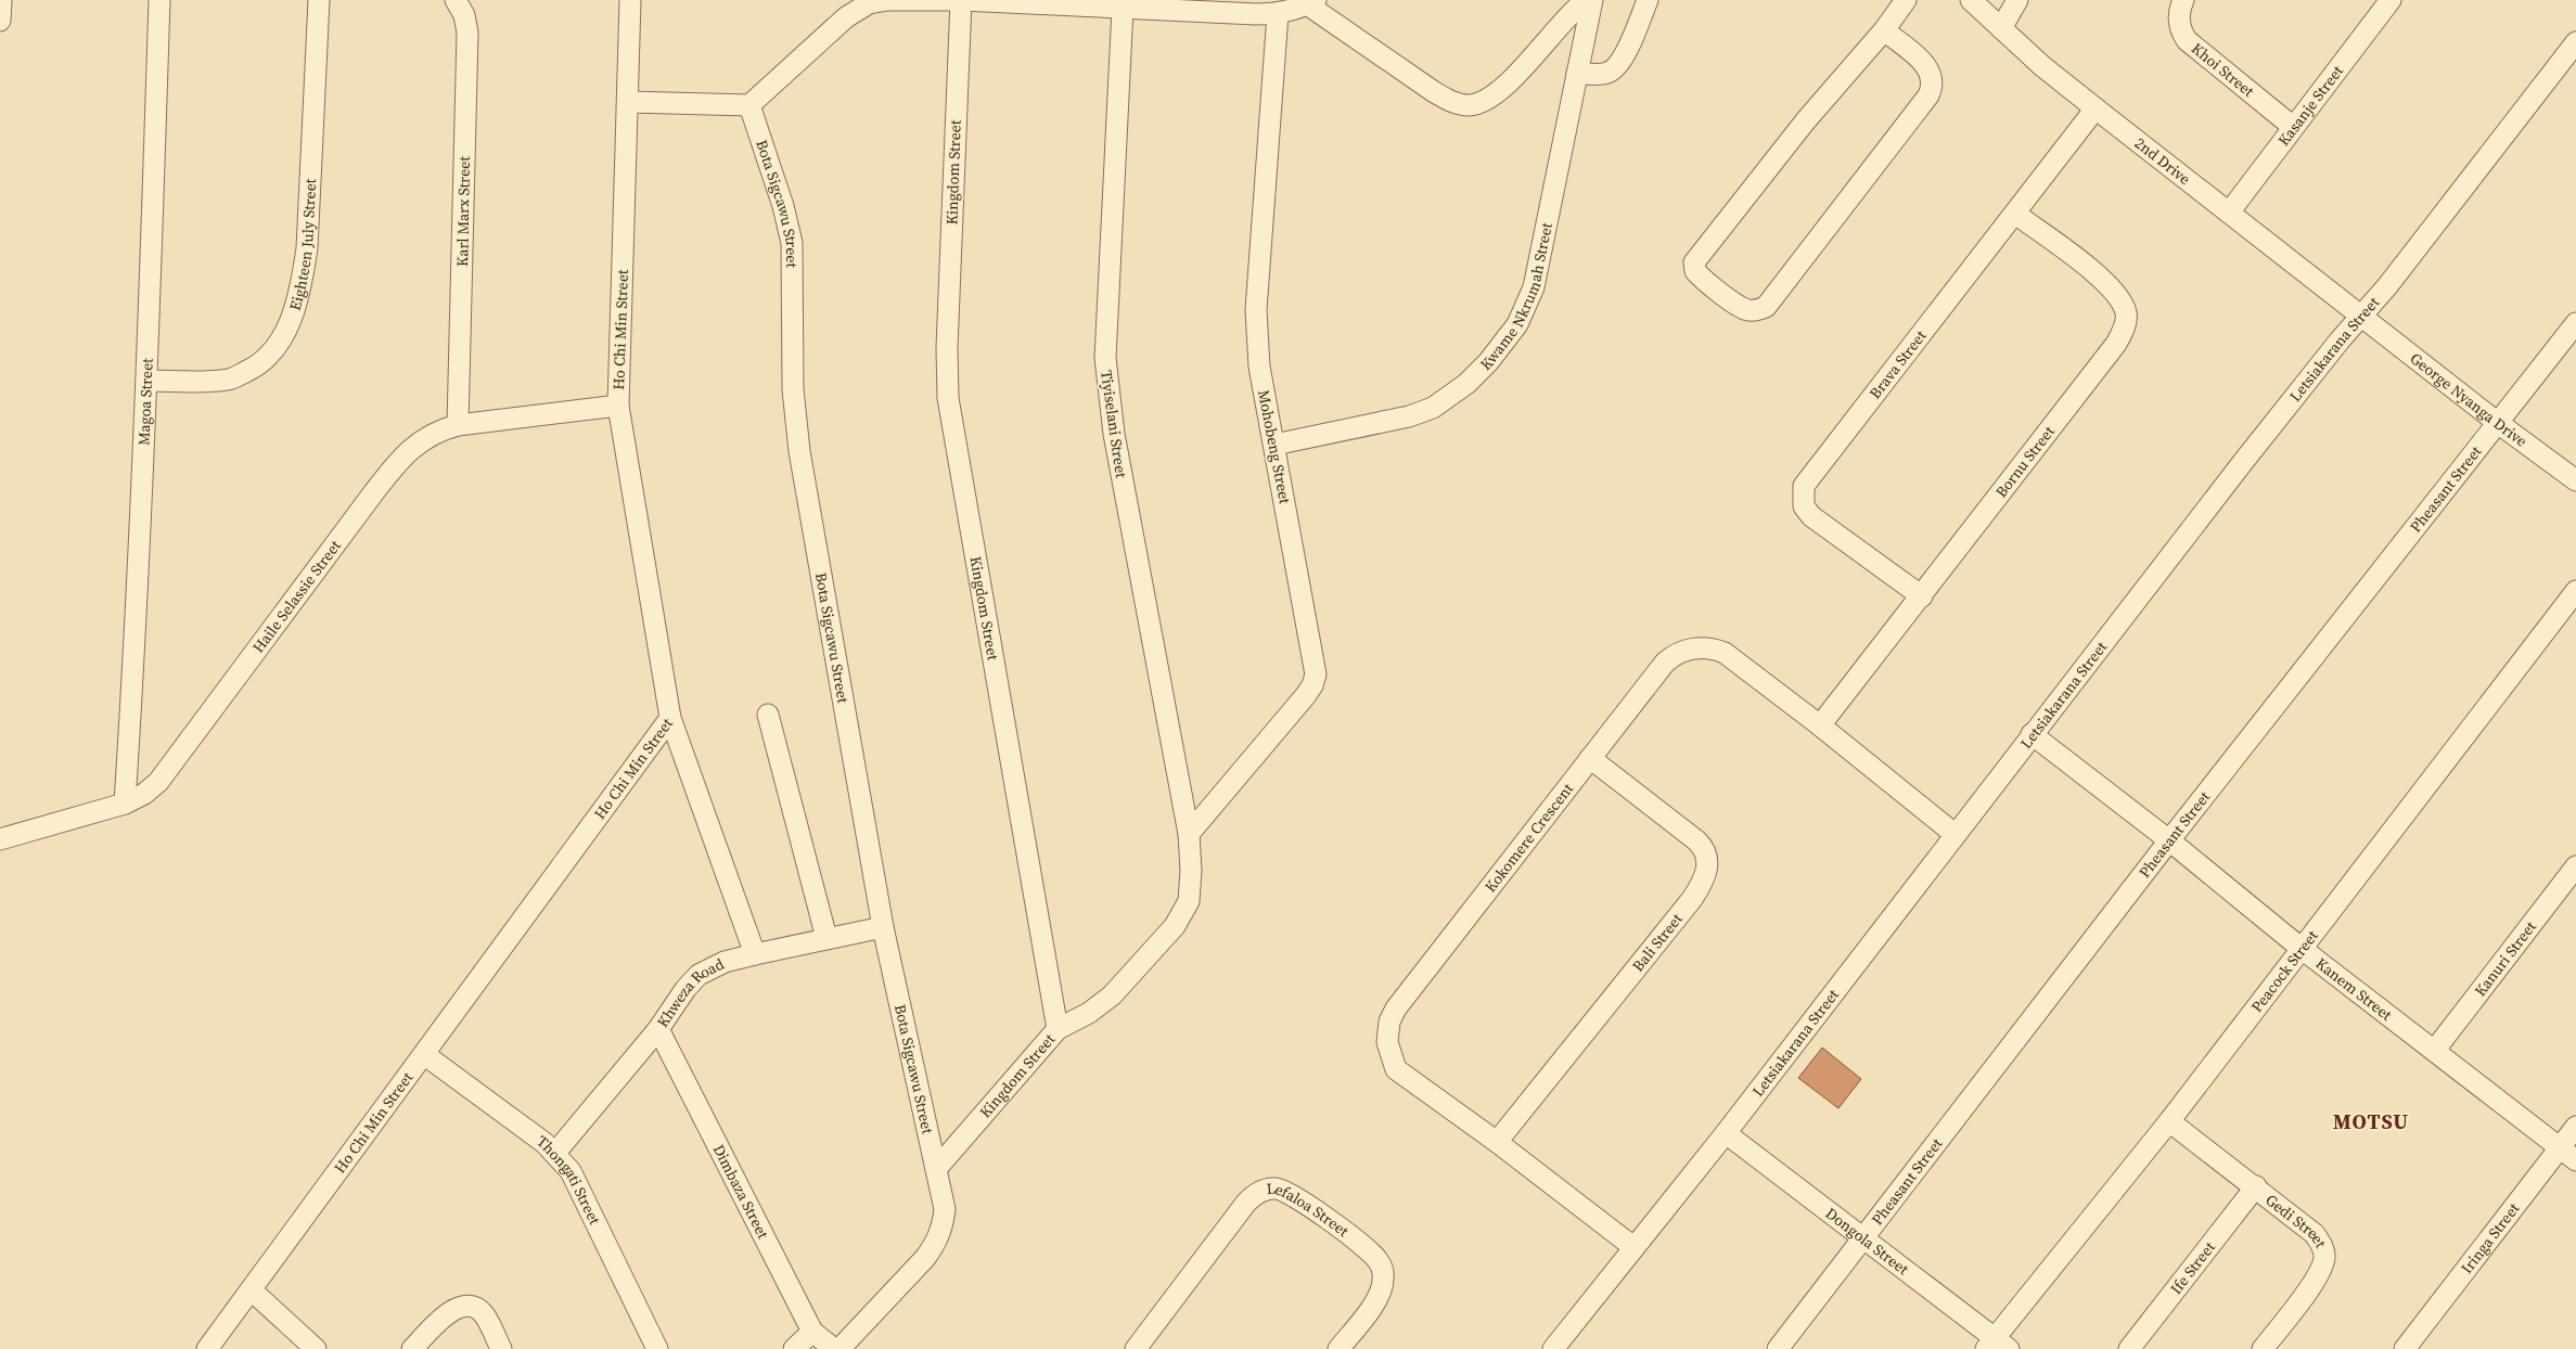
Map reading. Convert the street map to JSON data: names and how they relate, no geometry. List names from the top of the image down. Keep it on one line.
{"streets":{"street":["Khoi Street","Kasanje Street","2nd Drive","Kingdom Street","Bota Sigcawu Street","Karl Marx Street","Eighteen July Street","Kwame Nkrumah Street","Ho Chi Min Street","Letsiakarana Street","Brava Street","George Nyanga Drive","Magoa Street","Tiyiselani Street","Mohobeng Street","Bornu Street","Pheasant Street","Haile Selassie Street","Kokomere Crescent","Bali Street","Kanuri Street","Peacock Street","Kanem Street","Khweza Road","Thongati Street","Dimbaza Street","Lefaloa Street","Gedi Street","Iringa Street","Dongola Street","Ife Street"]},"crossings":[["Khoi Street","Kasanje Street"],["Kasanje Street","2nd Drive"],["2nd Drive","Letsiakarana Street"],["2nd Drive","Brava Street"],["2nd Drive","George Nyanga Drive"],["Kingdom Street","Bota Sigcawu Street"],["Kingdom Street","Tiyiselani Street"],["Bota Sigcawu Street","Khweza Road"],["Karl Marx Street","Haile Selassie Street"],["Eighteen July Street","Magoa Street"],["Kwame Nkrumah Street","Mohobeng Street"],["Ho Chi Min Street","Haile Selassie Street"],["Ho Chi Min Street","Thongati Street"],["Letsiakarana Street","George Nyanga Drive"],["Letsiakarana Street","Kokomere Crescent"],["Letsiakarana Street","Kanem Street"],["Letsiakarana Street","Dongola Street"],["Brava Street","Bornu Street"],["George Nyanga Drive","Pheasant Street"],["Magoa Street","Haile Selassie Street"],["Tiyiselani Street","Mohobeng Street"],["Bornu Street","Kokomere Crescent"],["Pheasant Street","Kanem Street"],["Pheasant Street","Dongola Street"],["Kokomere Crescent","Bali Street"],["Kanuri Street","Kanem Street"],["Peacock Street","Kanem Street"],["Peacock Street","Gedi Street"],["Peacock Street","Dongola Street"],["Kanem Street","Iringa Street"],["Khweza Road","Thongati Street"],["Khweza Road","Dimbaza Street"],["Gedi Street","Ife Street"]],"districts":["MOTSU"]}
